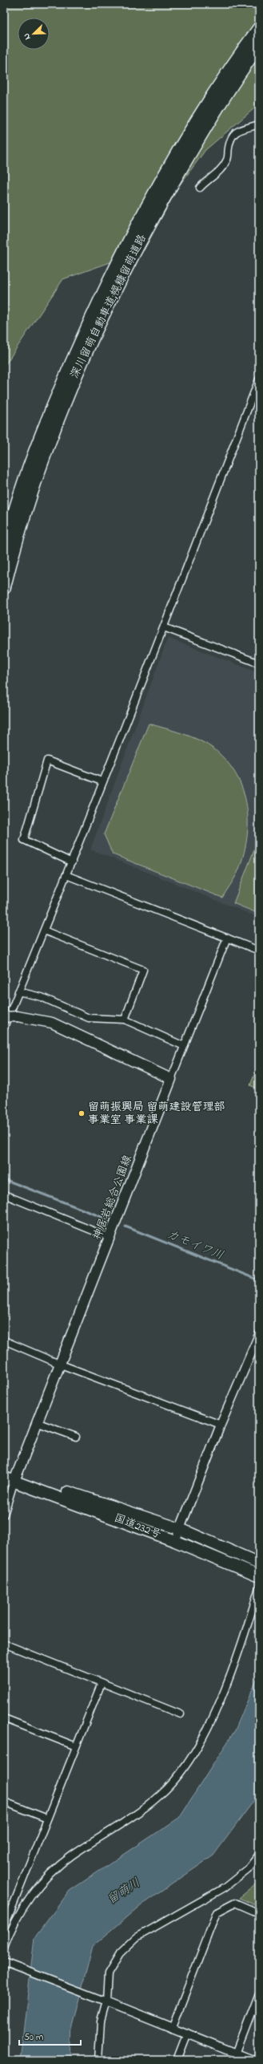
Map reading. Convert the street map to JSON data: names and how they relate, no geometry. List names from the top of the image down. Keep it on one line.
{"streets":{"highway":["深川留萌自動車道;幌糠留萌道路","国道232号"],"main road":["神居岩総合公園線"]},"crossings":[["神居岩総合公園線","国道232号"]],"water":["カモイワ川","留萌川"],"places":["留萌振興局 留萌建設管理部 事業室 事業課"],"scale_bar":"50 m","north":"bottom left"}
